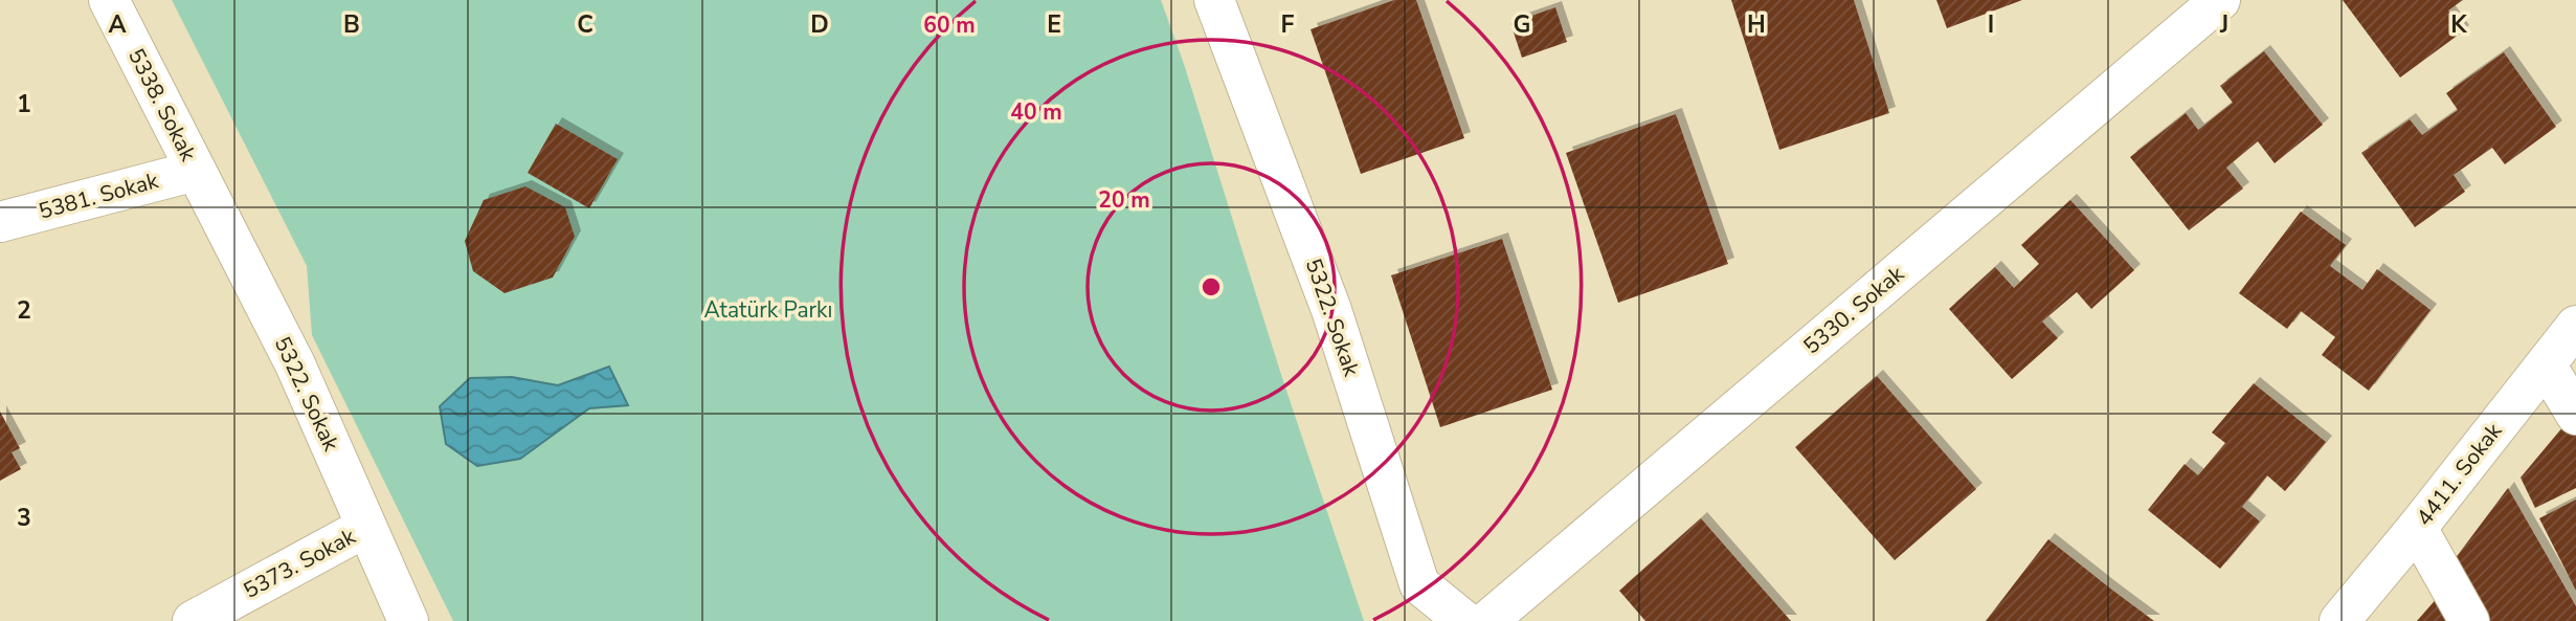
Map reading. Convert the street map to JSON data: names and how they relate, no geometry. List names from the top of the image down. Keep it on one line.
{"streets":{"street":["5338. Sokak","5381. Sokak","5330. Sokak","5322. Sokak","4411. Sokak","5373. Sokak"]},"crossings":[["5338. Sokak","5381. Sokak"],["5338. Sokak","5322. Sokak"],["5381. Sokak","5322. Sokak"],["5322. Sokak","5373. Sokak"]],"parks":["Atatürk Parkı"],"grid":{"columns":["A","B","C","D","E","F","G","H","I","J","K"],"rows":["1","2","3"]},"rings":["60 m","40 m","20 m"]}
